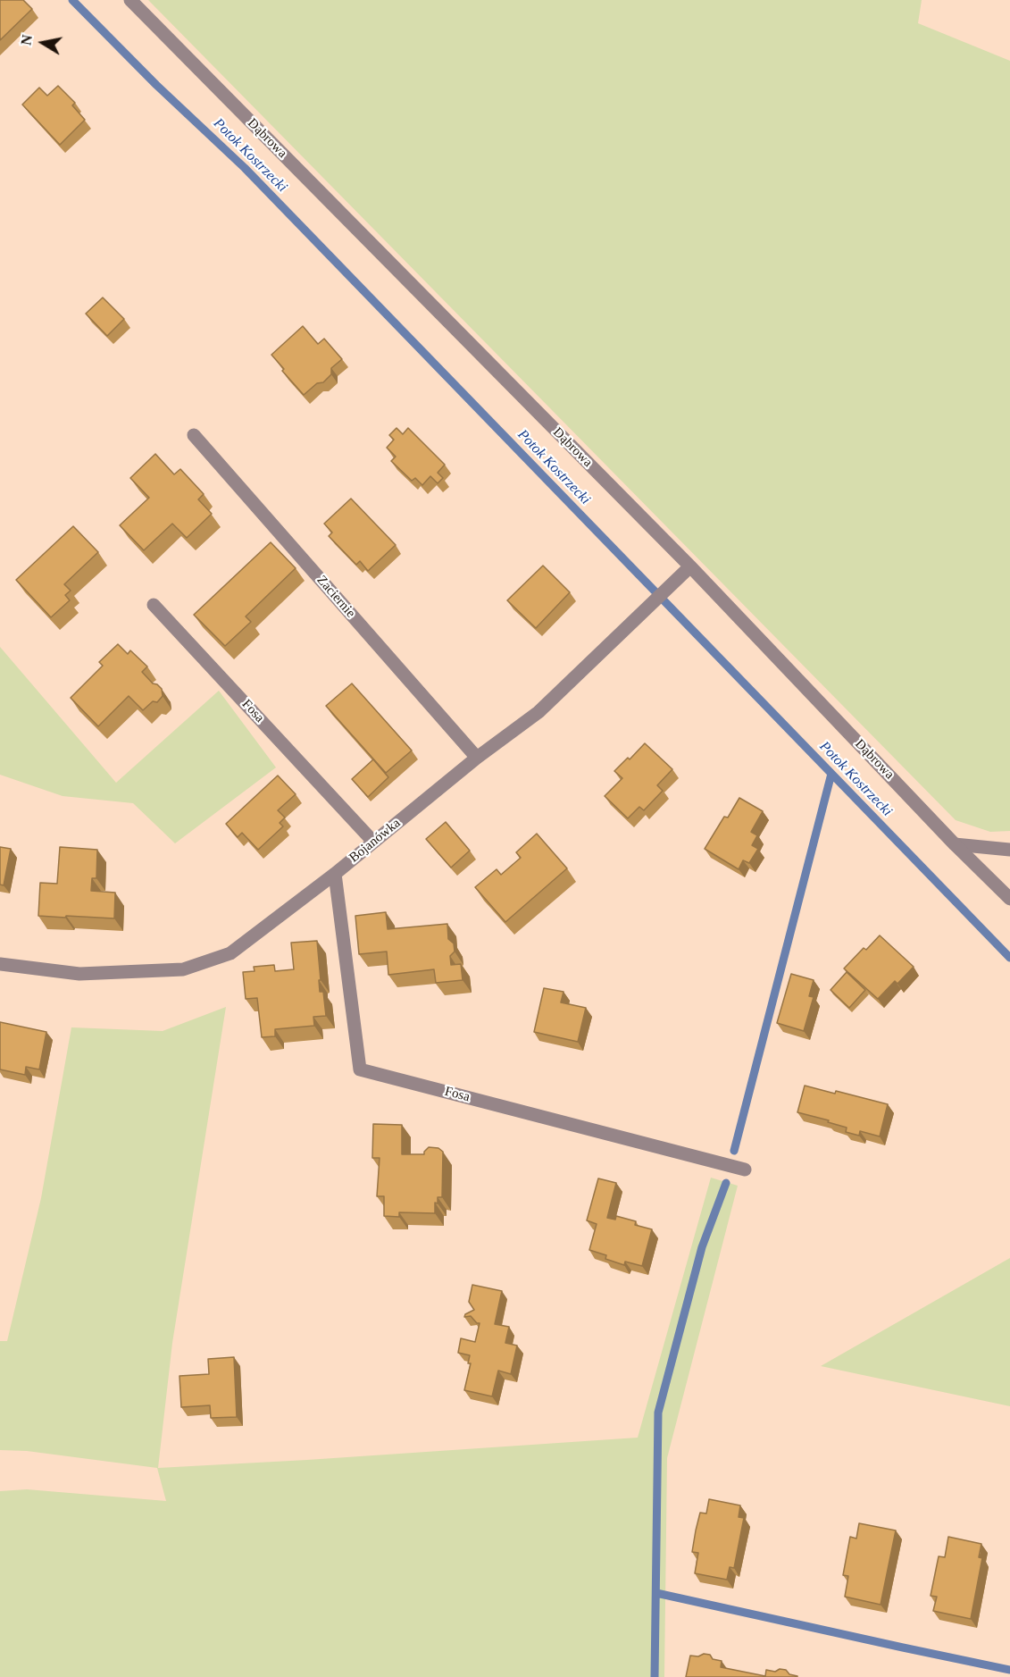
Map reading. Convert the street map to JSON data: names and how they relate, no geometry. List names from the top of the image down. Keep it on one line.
{"streets":{"street":["Dąbrowa","Zaciernie","Fosa","Bojanówka"]},"crossings":[["Dąbrowa","Bojanówka"],["Zaciernie","Bojanówka"],["Fosa","Bojanówka"]],"water":["Potok Kostrzecki"],"north":"left"}
